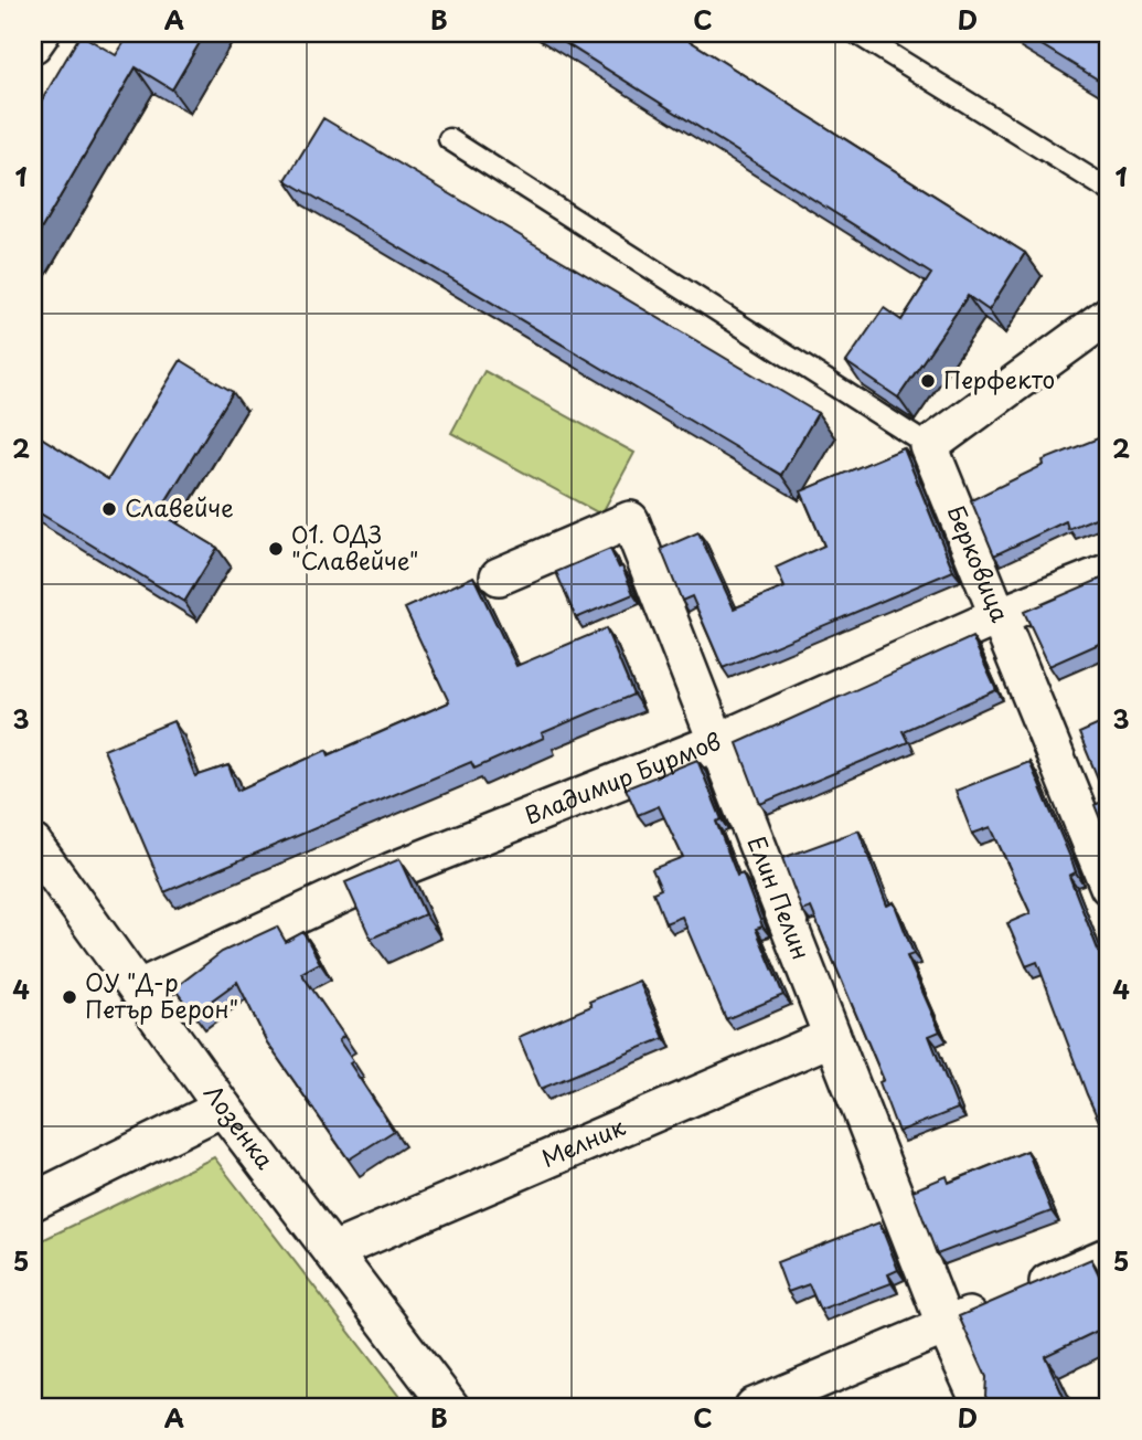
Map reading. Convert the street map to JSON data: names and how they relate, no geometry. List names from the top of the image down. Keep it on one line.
{"streets":{"street":["Берковица","Владимир Бурмов","Елин Пелин","Лозенка","Мелник"]},"crossings":[["Берковица","Владимир Бурмов"],["Владимир Бурмов","Елин Пелин"],["Владимир Бурмов","Лозенка"],["Елин Пелин","Мелник"],["Лозенка","Мелник"]],"places":["Перфекто","Славейче","01. ОДЗ \"Славейче\"","ОУ \"Д-р Петър Берон\""],"grid":{"columns":["A","B","C","D"],"rows":["1","2","3","4","5"]}}
